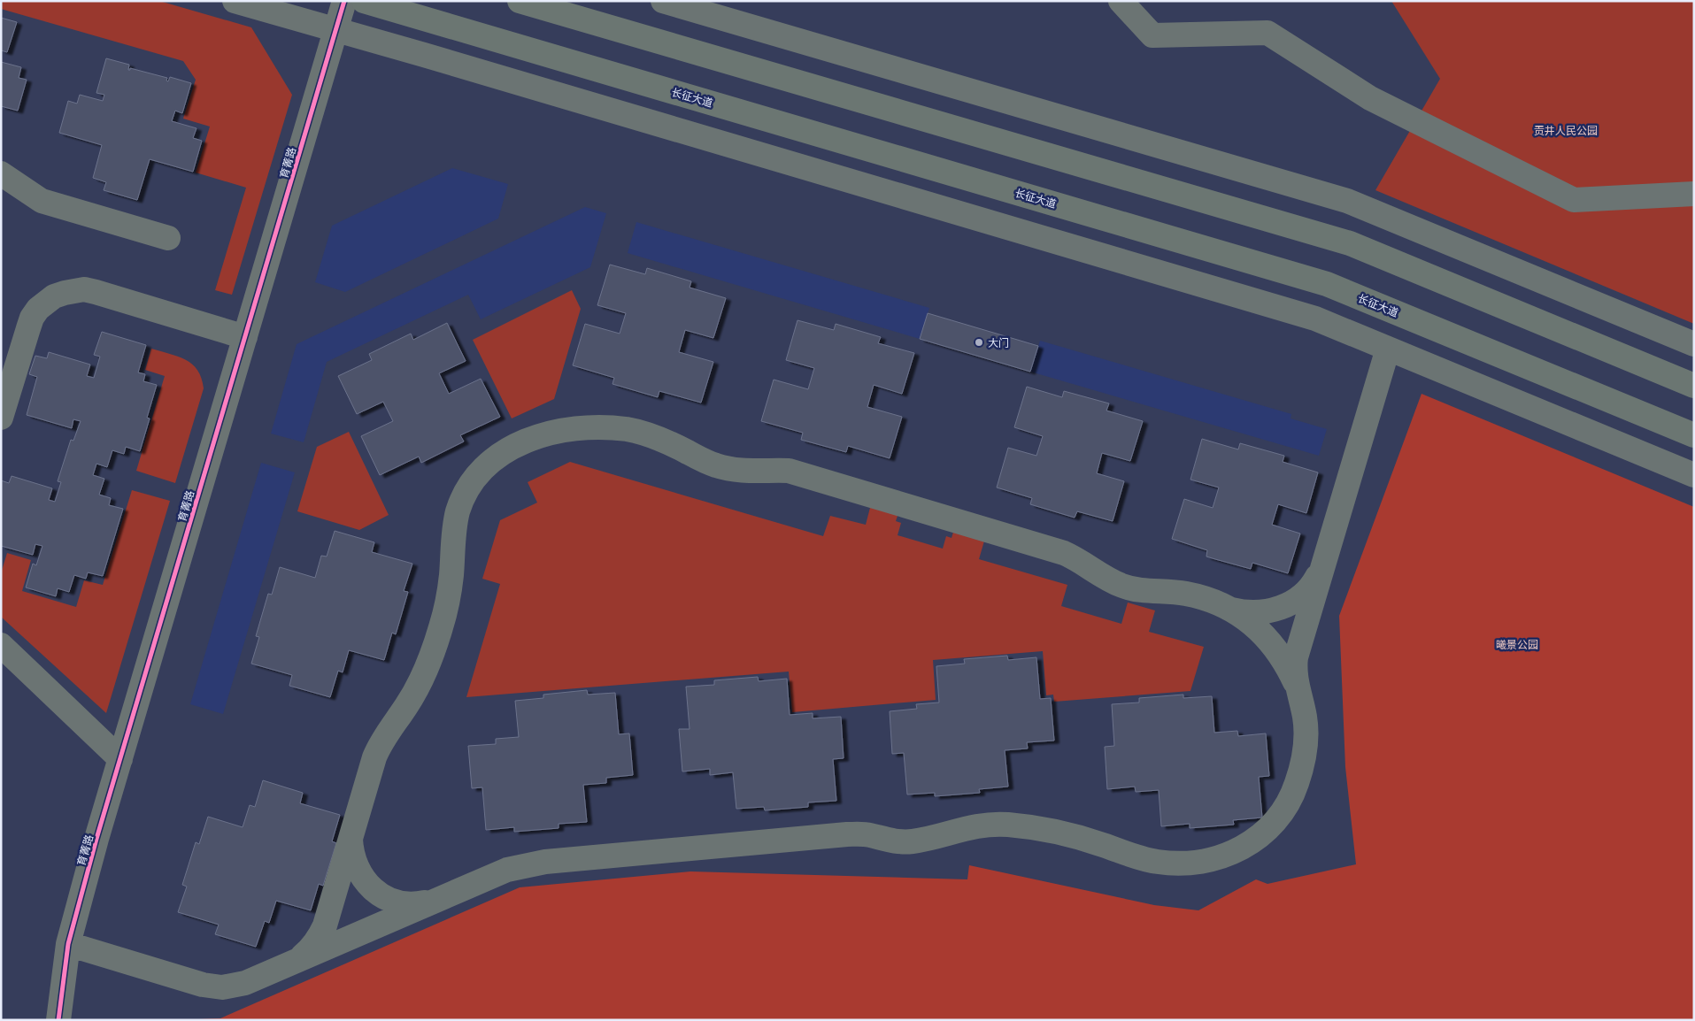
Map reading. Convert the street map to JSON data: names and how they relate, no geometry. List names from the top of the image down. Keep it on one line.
{"streets":{"main road":["长征大道"],"street":["育菁路"]},"parks":["贡井人民公园","曦景公园"],"places":["大门"]}
